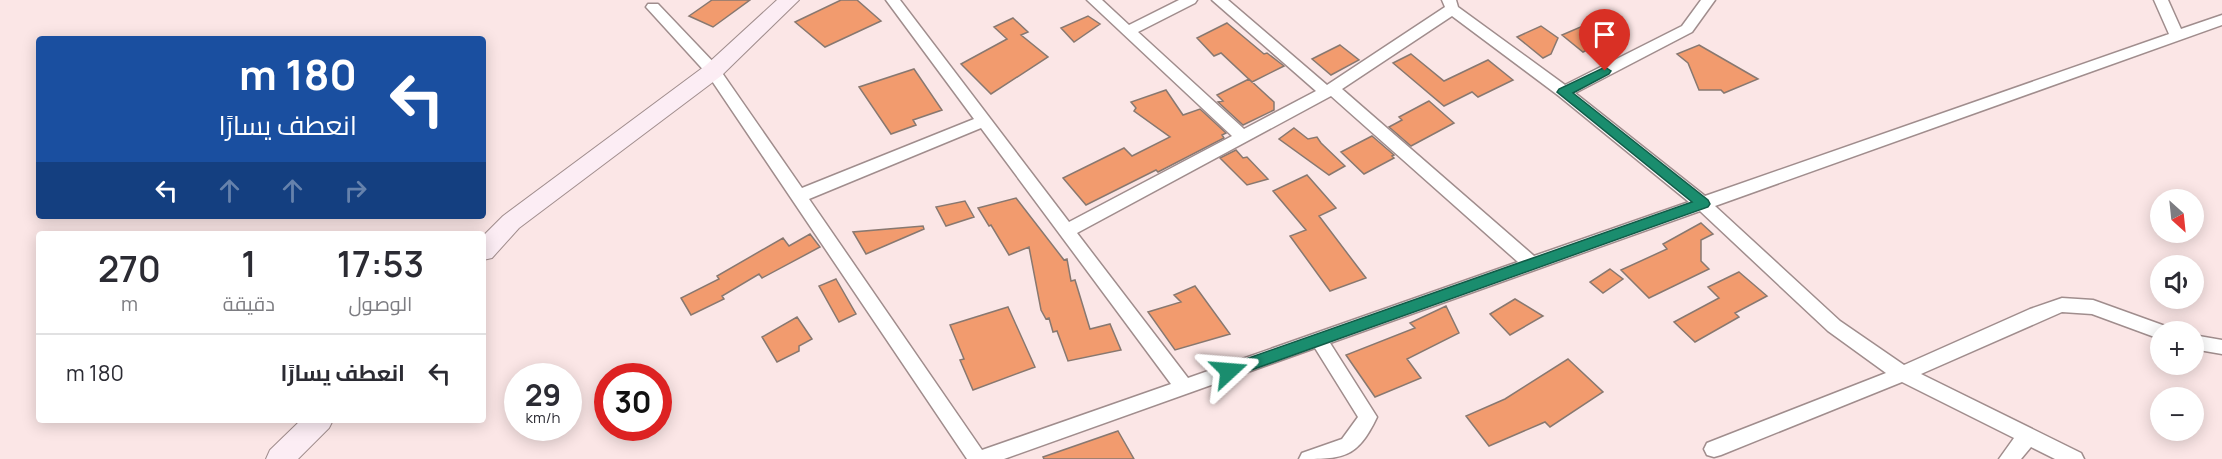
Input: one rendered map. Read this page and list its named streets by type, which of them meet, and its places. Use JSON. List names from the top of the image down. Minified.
{"north":"bottom right","page":{"turn":["180 m","انعطف يسارًا"],"map_buttons":["+","−"],"eta":["17:53","الوصول","1","دقيقة","270","m"],"list":[{"name":"انعطف يسارًا","value":"180 m"}],"speed":"29 km/h","limit":"30"}}
